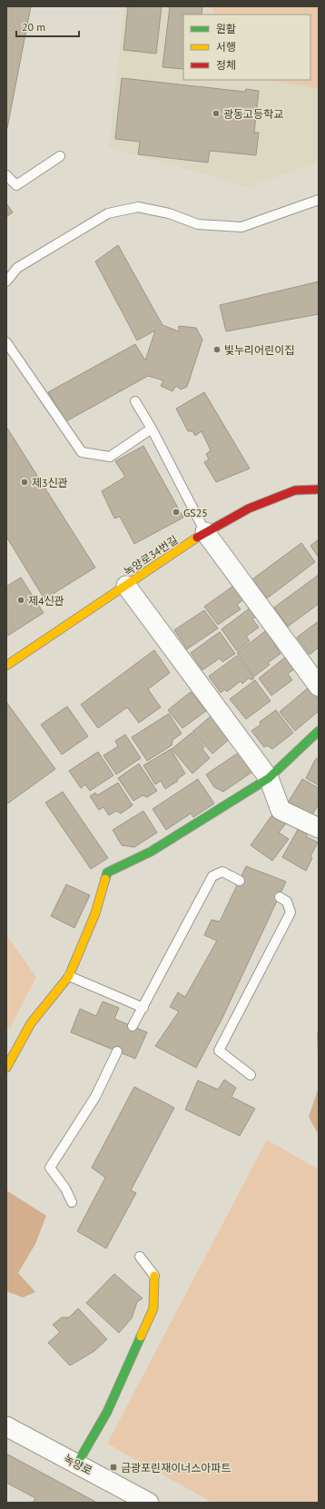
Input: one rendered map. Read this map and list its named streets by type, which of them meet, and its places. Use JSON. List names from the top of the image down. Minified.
{"streets":{"street":["녹양로34번길","녹양로"]},"places":{"other":["광동고등학교","빛누리어린이집","제3신관","GS25","제4신관"],"transit":["금광포린재이너스아파트"]},"legend":["원활","서행","정체"],"scale_bar":"20 m"}
